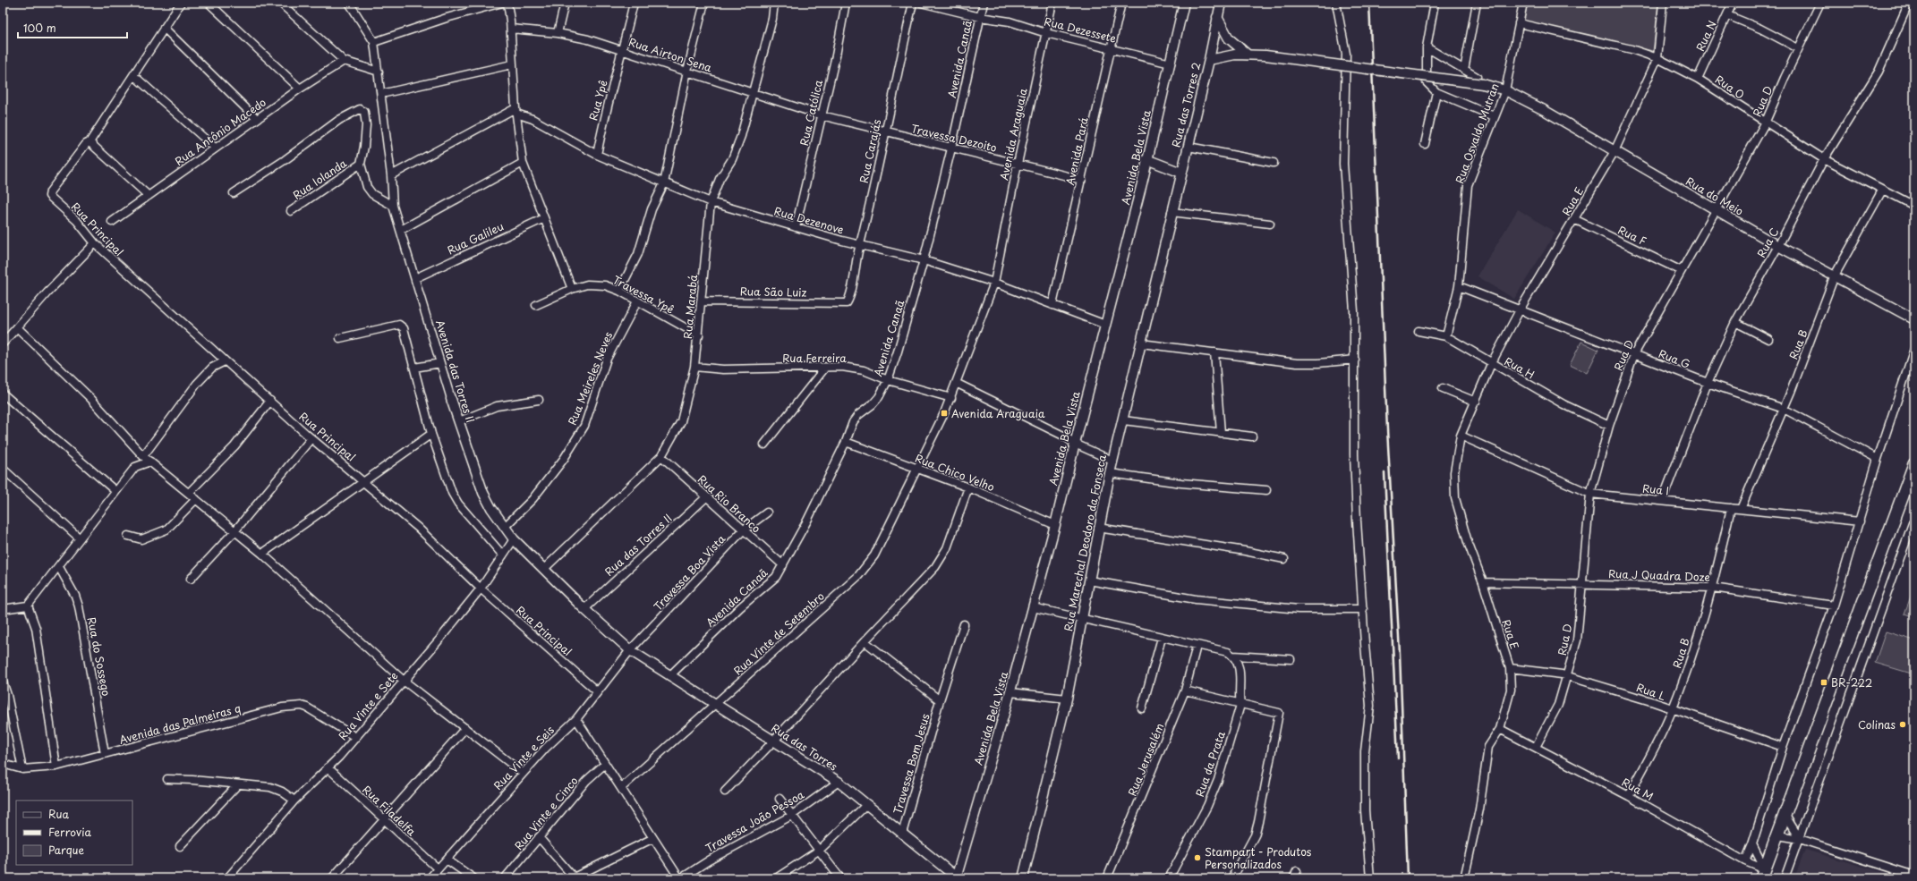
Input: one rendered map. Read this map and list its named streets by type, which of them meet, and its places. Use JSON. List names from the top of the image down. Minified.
{"streets":{"street":["Rua Dezessete","Rua N","Rua Airton Sena","Avenida Canaã","Rua O","Rua Ypê","Rua D","Rua das Torres 2","Rua Católica","Rua Antônio Macedo","Rua Osvaldo Mutran","Avenida Araguaia","Travessa Dezoito","Rua Carajás","Avenida Pará","Avenida Bela Vista","Rua Iolanda","Rua do Meio","Rua E","Rua Dezenove","Rua Principal","Rua F","Rua Galileu","Rua C","Rua São Luiz","Travessa Ypê","Rua Marabá","Rua B","Rua Ferreira","Rua G","Rua H","Avenida das Torres II","Rua Meireles Neves","Rua Chico Velho","Rua I","Rua Rio Branco","Rua Marechal Deodoro da Fonseca","Rua das Torres II","Travessa Boa Vista","Rua J Quadra Doze","Rua Vinte de Setembro","Rua do Sossego","Rua L","Rua Vinte e Sete","Avenida das Palmeiras q","Rua das Torres","Rua Vinte e Seis","Rua Jerusalém","Travessa Bom Jesus","Rua da Prata","Rua M","Rua Filadelfa","Rua Vinte e Cinco","Travessa João Pessoa"]},"crossings":[["Rua Dezessete","Avenida Canaã"],["Rua Dezessete","Avenida Araguaia"],["Rua Dezessete","Avenida Pará"],["Rua Dezessete","Avenida Bela Vista"],["Rua N","Rua O"],["Rua Airton Sena","Rua Ypê"],["Rua Airton Sena","Rua Católica"],["Rua Airton Sena","Travessa Dezoito"],["Rua Airton Sena","Rua Marabá"],["Avenida Canaã","Travessa Dezoito"],["Avenida Canaã","Rua Dezenove"],["Avenida Canaã","Rua Ferreira"],["Avenida Canaã","Rua Chico Velho"],["Avenida Canaã","Rua Rio Branco"],["Avenida Canaã","Rua das Torres"],["Rua O","Rua D"],["Rua O","Rua Osvaldo Mutran"],["Rua O","Rua E"],["Rua O","Rua C"],["Rua O","Rua B"],["Rua Ypê","Rua Dezenove"],["Rua D","Rua do Meio"],["Rua D","Rua F"],["Rua D","Rua G"],["Rua D","Rua H"],["Rua D","Rua I"],["Rua D","Rua J Quadra Doze"],["Rua D","Rua L"],["Rua D","Rua M"],["Rua das Torres 2","Rua do Meio"],["Rua das Torres 2","Rua Marechal Deodoro da Fonseca"],["Rua Católica","Travessa Dezoito"],["Rua Católica","Rua Dezenove"],["Rua Osvaldo Mutran","Rua do Meio"],["Rua Osvaldo Mutran","Rua G"],["Rua Osvaldo Mutran","Rua H"],["Avenida Araguaia","Travessa Dezoito"],["Avenida Araguaia","Rua Dezenove"],["Avenida Araguaia","Rua Ferreira"],["Avenida Araguaia","Rua Chico Velho"],["Avenida Araguaia","Rua Vinte de Setembro"],["Travessa Dezoito","Rua Carajás"],["Travessa Dezoito","Avenida Pará"],["Rua Carajás","Rua Dezenove"],["Rua Carajás","Rua São Luiz"],["Avenida Pará","Rua Dezenove"],["Avenida Bela Vista","Rua Dezenove"],["Avenida Bela Vista","Rua Chico Velho"],["Avenida Bela Vista","Rua das Torres"],["Rua do Meio","Rua E"],["Rua do Meio","Rua C"],["Rua do Meio","Rua B"],["Rua E","Rua F"],["Rua E","Rua G"],["Rua E","Rua H"],["Rua E","Rua I"],["Rua E","Rua J Quadra Doze"],["Rua E","Rua L"],["Rua E","Rua M"],["Rua Dezenove","Rua Marabá"],["Rua Principal","Rua Vinte e Sete"],["Rua Principal","Rua Vinte e Seis"],["Rua Galileu","Avenida das Torres II"],["Rua C","Rua G"],["Rua C","Rua I"],["Rua São Luiz","Rua Marabá"],["Travessa Ypê","Rua Marabá"],["Travessa Ypê","Rua Meireles Neves"],["Rua Marabá","Rua Ferreira"],["Rua Marabá","Avenida das Torres II"],["Rua Marabá","Rua Rio Branco"],["Rua B","Rua G"],["Rua B","Rua I"],["Rua B","Rua J Quadra Doze"],["Rua B","Rua L"],["Rua B","Rua M"],["Avenida das Torres II","Rua Meireles Neves"],["Avenida das Torres II","Rua das Torres II"],["Avenida das Torres II","Travessa Boa Vista"],["Avenida das Torres II","Rua Vinte e Sete"],["Avenida das Torres II","Rua das Torres"],["Avenida das Torres II","Rua Vinte e Seis"],["Rua Chico Velho","Rua Vinte de Setembro"],["Rua Rio Branco","Rua das Torres II"],["Rua Rio Branco","Travessa Boa Vista"],["Travessa Boa Vista","Rua das Torres"],["Travessa Boa Vista","Rua Vinte e Seis"],["Rua Vinte de Setembro","Rua das Torres"],["Rua do Sossego","Avenida das Palmeiras q"],["Rua Vinte e Sete","Avenida das Palmeiras q"],["Rua Vinte e Sete","Rua Filadelfa"],["Rua das Torres","Rua Vinte e Seis"],["Rua das Torres","Travessa Bom Jesus"],["Rua das Torres","Travessa João Pessoa"],["Rua Vinte e Seis","Rua Filadelfa"]],"places":{"transit":["Avenida Araguaia","BR-222"],"other":["Colinas","Stampart - Produtos Personalizados"]},"legend":["Rua","Ferrovia","Parque"],"scale_bar":"100 m"}
